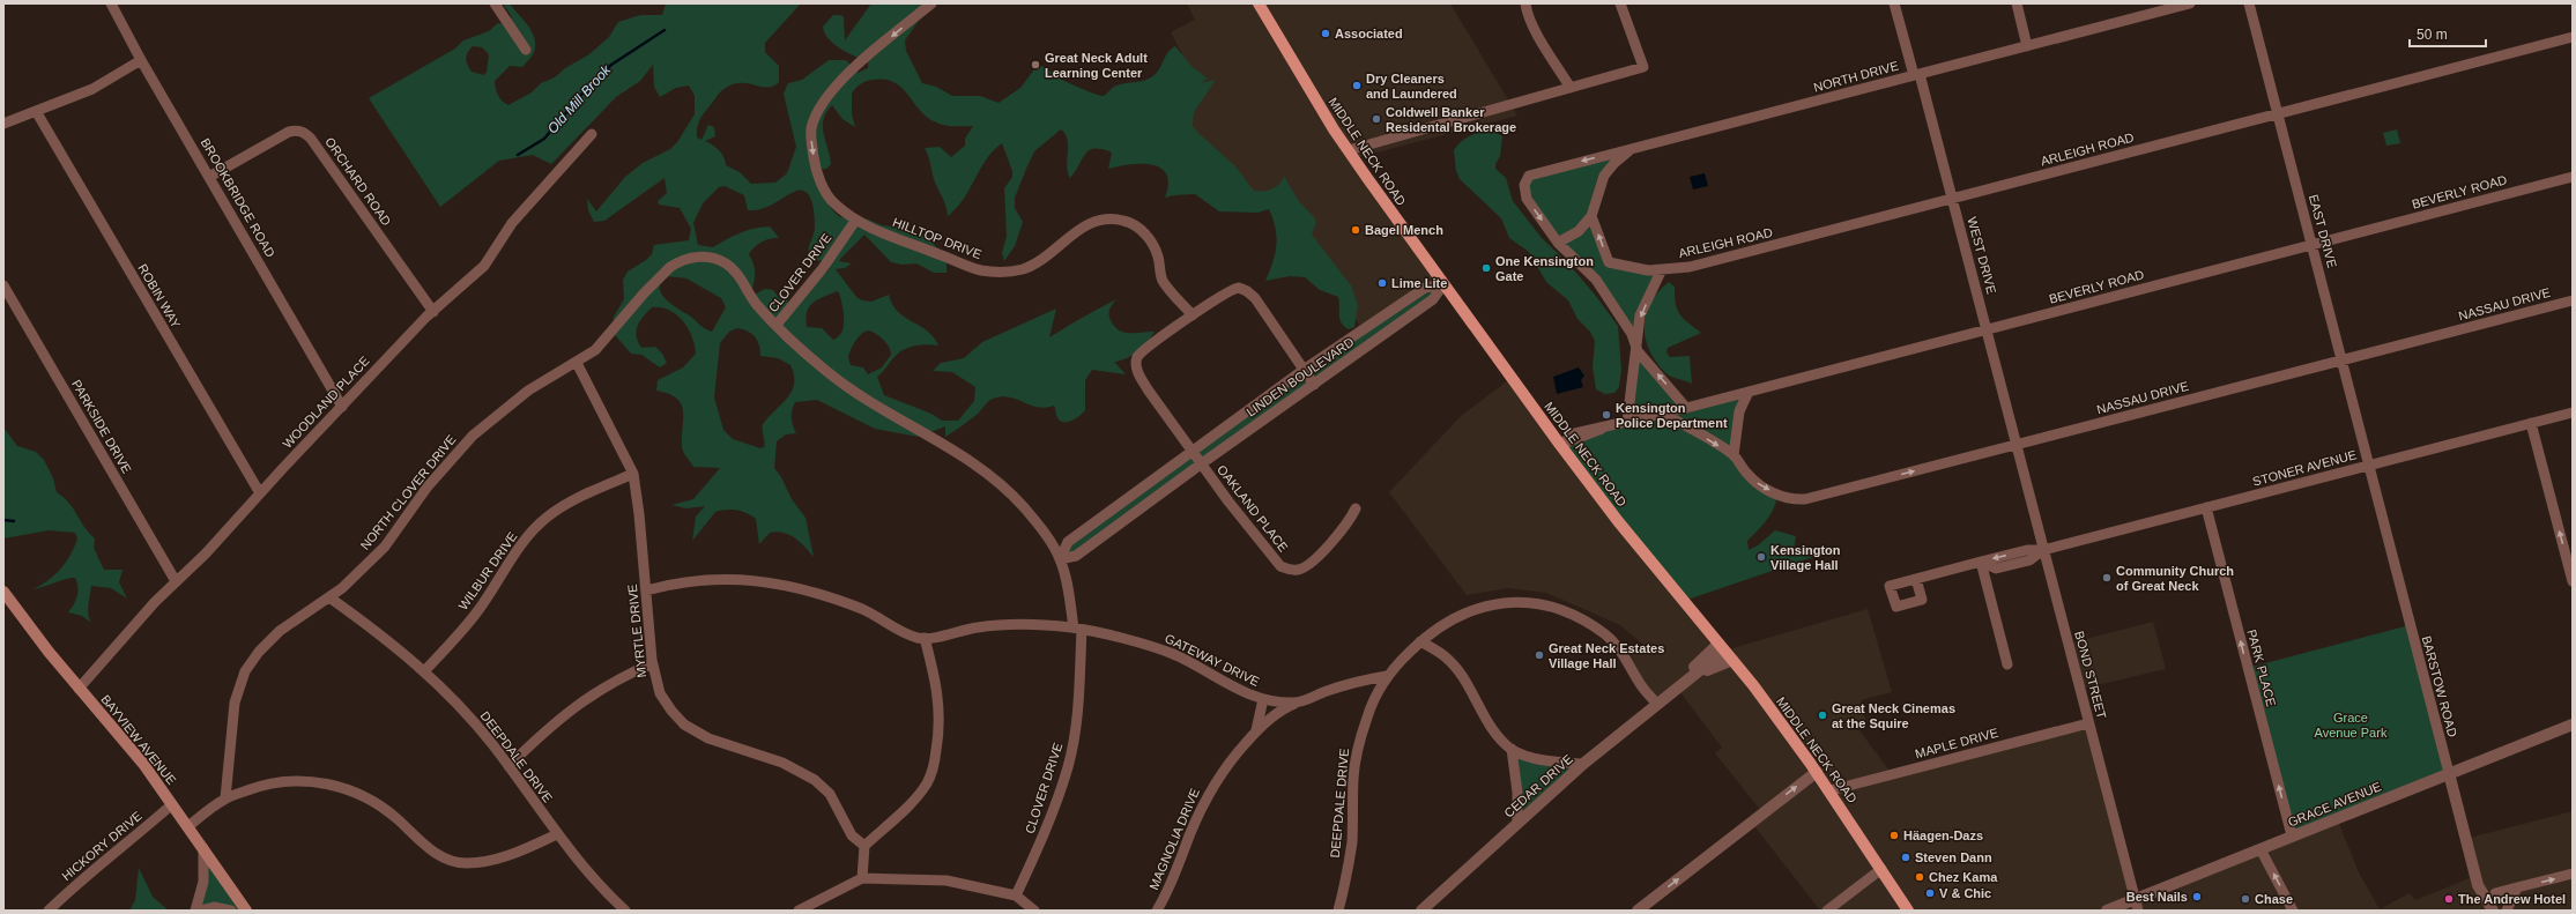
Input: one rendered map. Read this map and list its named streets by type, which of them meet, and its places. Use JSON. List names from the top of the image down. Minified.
{"streets":{"main road":["MIDDLE NECK ROAD","BAYVIEW AVENUE"],"street":["NORTH DRIVE","ARLEIGH ROAD","ORCHARD ROAD","BEVERLY ROAD","BROOKBRIDGE ROAD","EAST DRIVE","HILLTOP DRIVE","WEST DRIVE","CLOVER DRIVE","ROBIN WAY","NASSAU DRIVE","LINDEN BOULEVARD","WOODLAND PLACE","PARKSIDE DRIVE","STONER AVENUE","NORTH CLOVER DRIVE","OAKLAND PLACE","WILBUR DRIVE","MYRTLE DRIVE","GATEWAY DRIVE","PARK PLACE","BOND STREET","BARSTOW ROAD","MAPLE DRIVE","DEEPDALE DRIVE","CEDAR DRIVE","GRACE AVENUE","MAGNOLIA DRIVE","HICKORY DRIVE"]},"crossings":[["NORTH DRIVE","WEST DRIVE"],["ARLEIGH ROAD","EAST DRIVE"],["ARLEIGH ROAD","WEST DRIVE"],["MIDDLE NECK ROAD","BEVERLY ROAD"],["MIDDLE NECK ROAD","LINDEN BOULEVARD"],["MIDDLE NECK ROAD","MAPLE DRIVE"],["MIDDLE NECK ROAD","CEDAR DRIVE"],["ORCHARD ROAD","BROOKBRIDGE ROAD"],["ORCHARD ROAD","WOODLAND PLACE"],["BEVERLY ROAD","EAST DRIVE"],["BEVERLY ROAD","WEST DRIVE"],["BEVERLY ROAD","NASSAU DRIVE"],["BROOKBRIDGE ROAD","WOODLAND PLACE"],["EAST DRIVE","NASSAU DRIVE"],["EAST DRIVE","STONER AVENUE"],["EAST DRIVE","BARSTOW ROAD"],["HILLTOP DRIVE","CLOVER DRIVE"],["HILLTOP DRIVE","OAKLAND PLACE"],["WEST DRIVE","NASSAU DRIVE"],["WEST DRIVE","BOND STREET"],["CLOVER DRIVE","LINDEN BOULEVARD"],["CLOVER DRIVE","NORTH CLOVER DRIVE"],["CLOVER DRIVE","GATEWAY DRIVE"],["ROBIN WAY","WOODLAND PLACE"],["NASSAU DRIVE","BOND STREET"],["LINDEN BOULEVARD","OAKLAND PLACE"],["WOODLAND PLACE","PARKSIDE DRIVE"],["WOODLAND PLACE","BAYVIEW AVENUE"],["STONER AVENUE","PARK PLACE"],["STONER AVENUE","BOND STREET"],["STONER AVENUE","BARSTOW ROAD"],["NORTH CLOVER DRIVE","MYRTLE DRIVE"],["NORTH CLOVER DRIVE","DEEPDALE DRIVE"],["WILBUR DRIVE","MYRTLE DRIVE"],["WILBUR DRIVE","DEEPDALE DRIVE"],["MYRTLE DRIVE","GATEWAY DRIVE"],["GATEWAY DRIVE","DEEPDALE DRIVE"],["GATEWAY DRIVE","MAGNOLIA DRIVE"],["PARK PLACE","GRACE AVENUE"],["BOND STREET","MAPLE DRIVE"],["BOND STREET","GRACE AVENUE"],["BARSTOW ROAD","GRACE AVENUE"],["BAYVIEW AVENUE","HICKORY DRIVE"]],"one_way":["NASSAU DRIVE","PARK PLACE"],"water":["Old Mill Brook"],"parks":["Grace Avenue Park"],"places":["Associated","Great Neck Adult Learning Center","Dry Cleaners and Laundered","Coldwell Banker Residental Brokerage","Bagel Mench","One Kensington Gate","Lime Lite","Kensington Police Department","Kensington Village Hall","Community Church of Great Neck","Great Neck Estates Village Hall","Great Neck Cinemas at the Squire","Häagen-Dazs","Steven Dann","Chez Kama","V & Chic","Best Nails","Chase","The Andrew Hotel"],"scale_bar":"50 m"}
